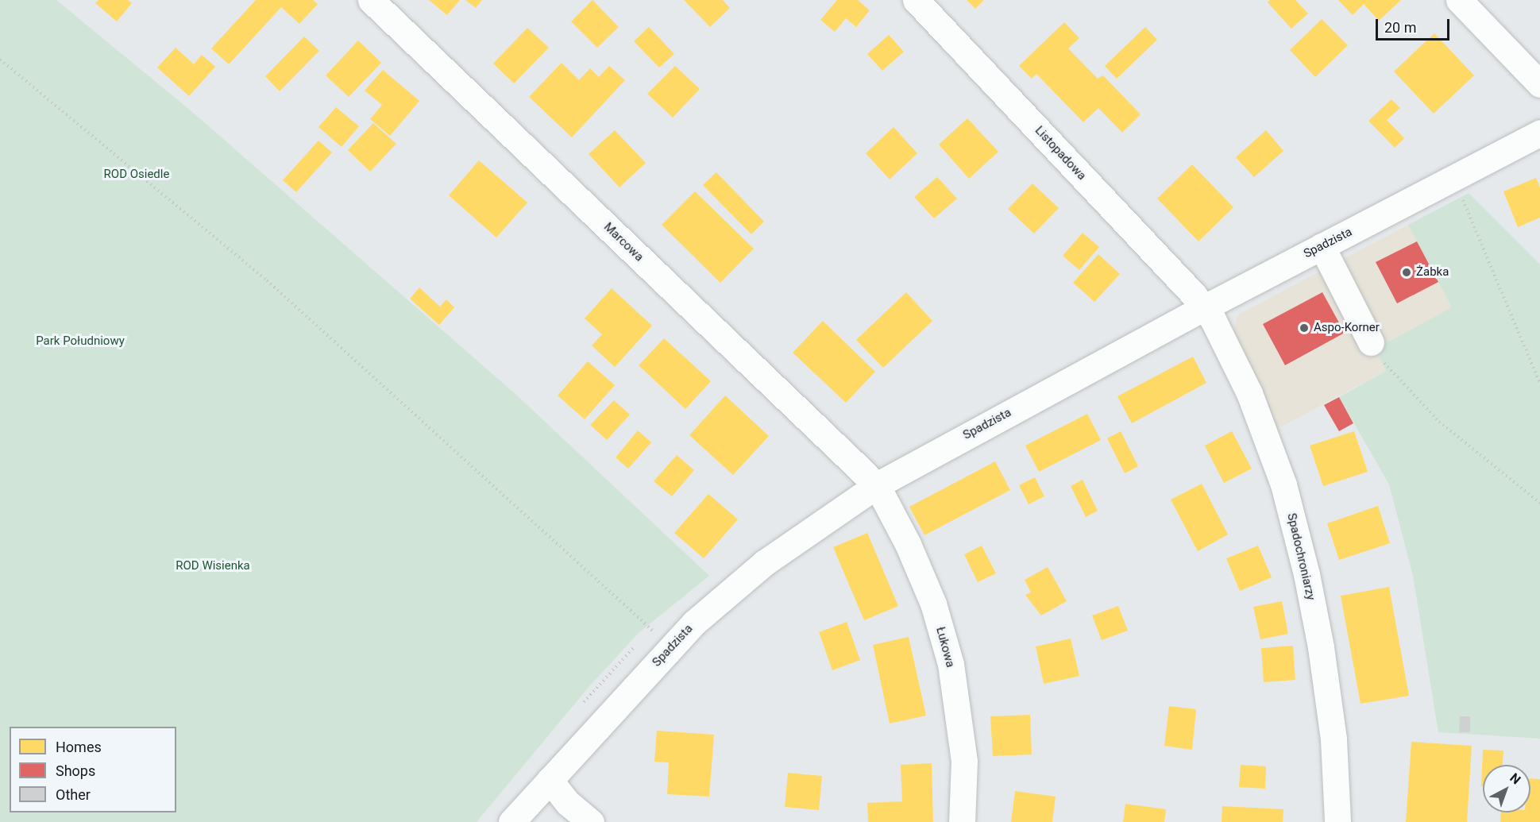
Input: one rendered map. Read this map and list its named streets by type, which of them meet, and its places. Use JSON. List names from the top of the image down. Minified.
{"streets":{"street":["Listopadowa","Marcowa","Spadzista","Spadochroniarzy","Łukowa"]},"crossings":[["Listopadowa","Spadzista"],["Listopadowa","Spadochroniarzy"],["Marcowa","Spadzista"],["Marcowa","Łukowa"],["Spadzista","Spadochroniarzy"],["Spadzista","Łukowa"]],"parks":["ROD Osiedle","Park Południowy","ROD Wisienka"],"places":["Żabka","Aspo-Korner"],"legend":["Homes","Shops","Other"],"scale_bar":"20 m","north":"top right"}
